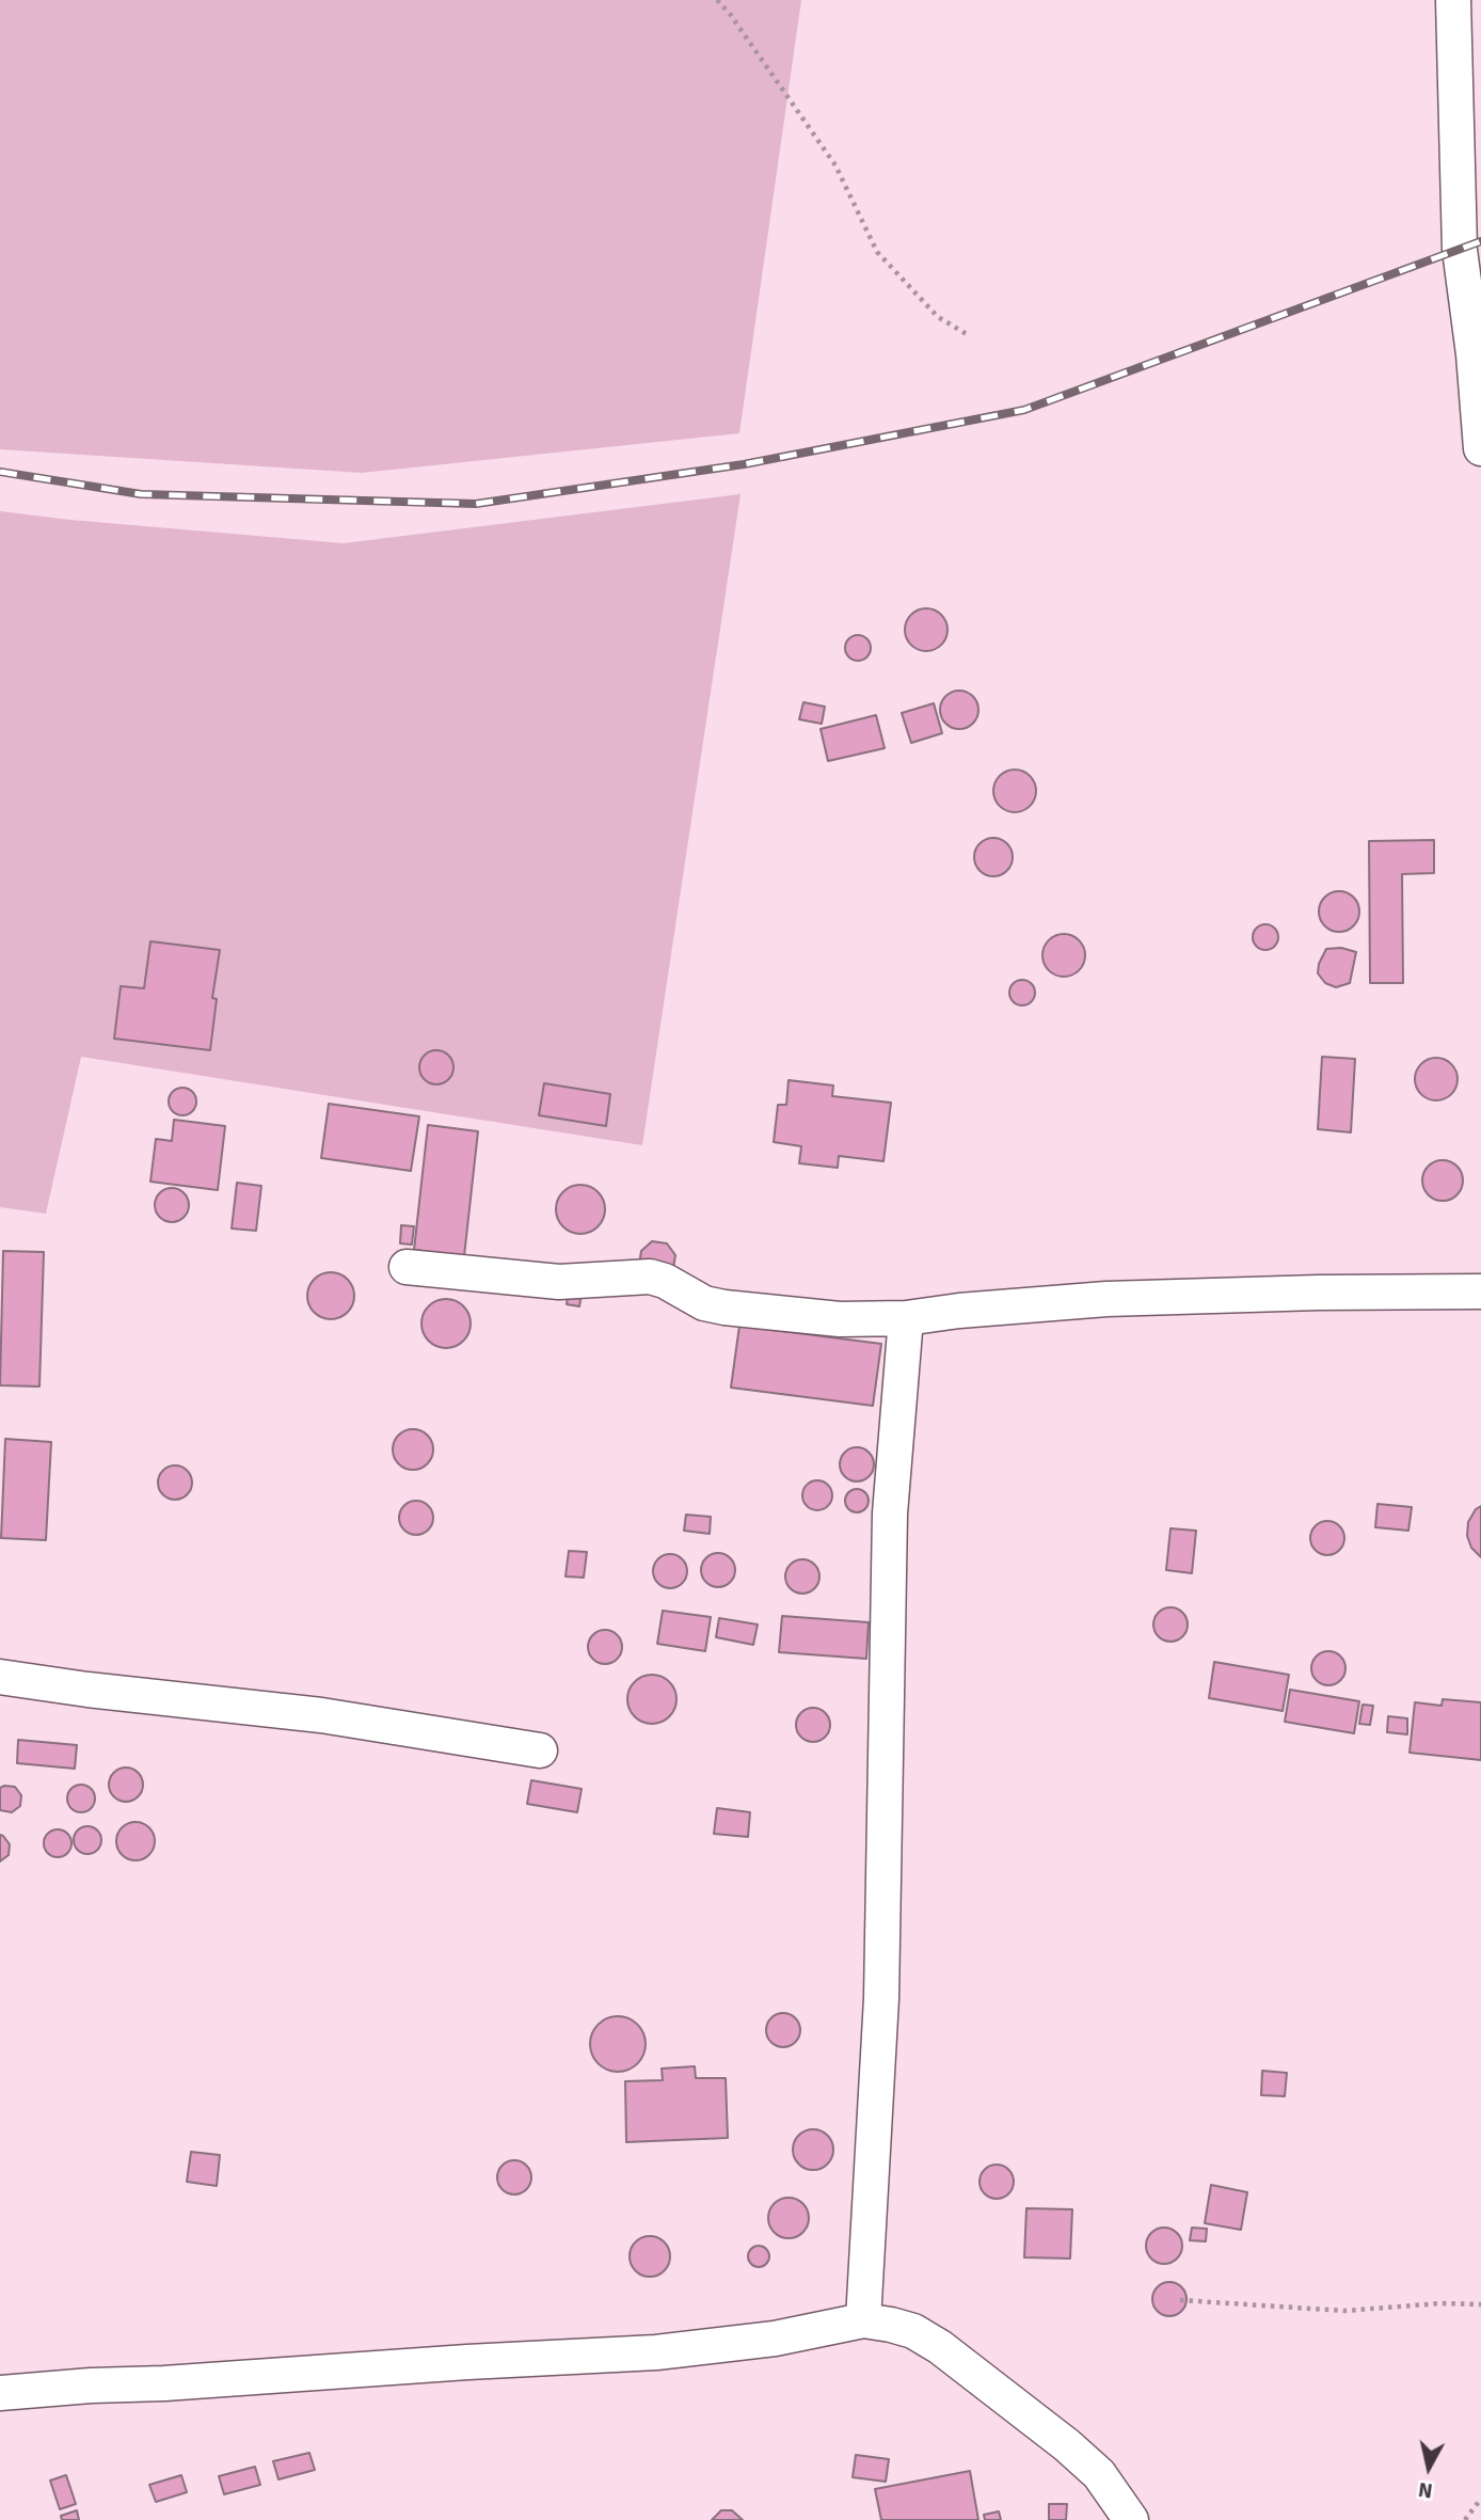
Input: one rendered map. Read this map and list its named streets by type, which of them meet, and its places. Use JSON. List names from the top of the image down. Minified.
{"north":"bottom"}
